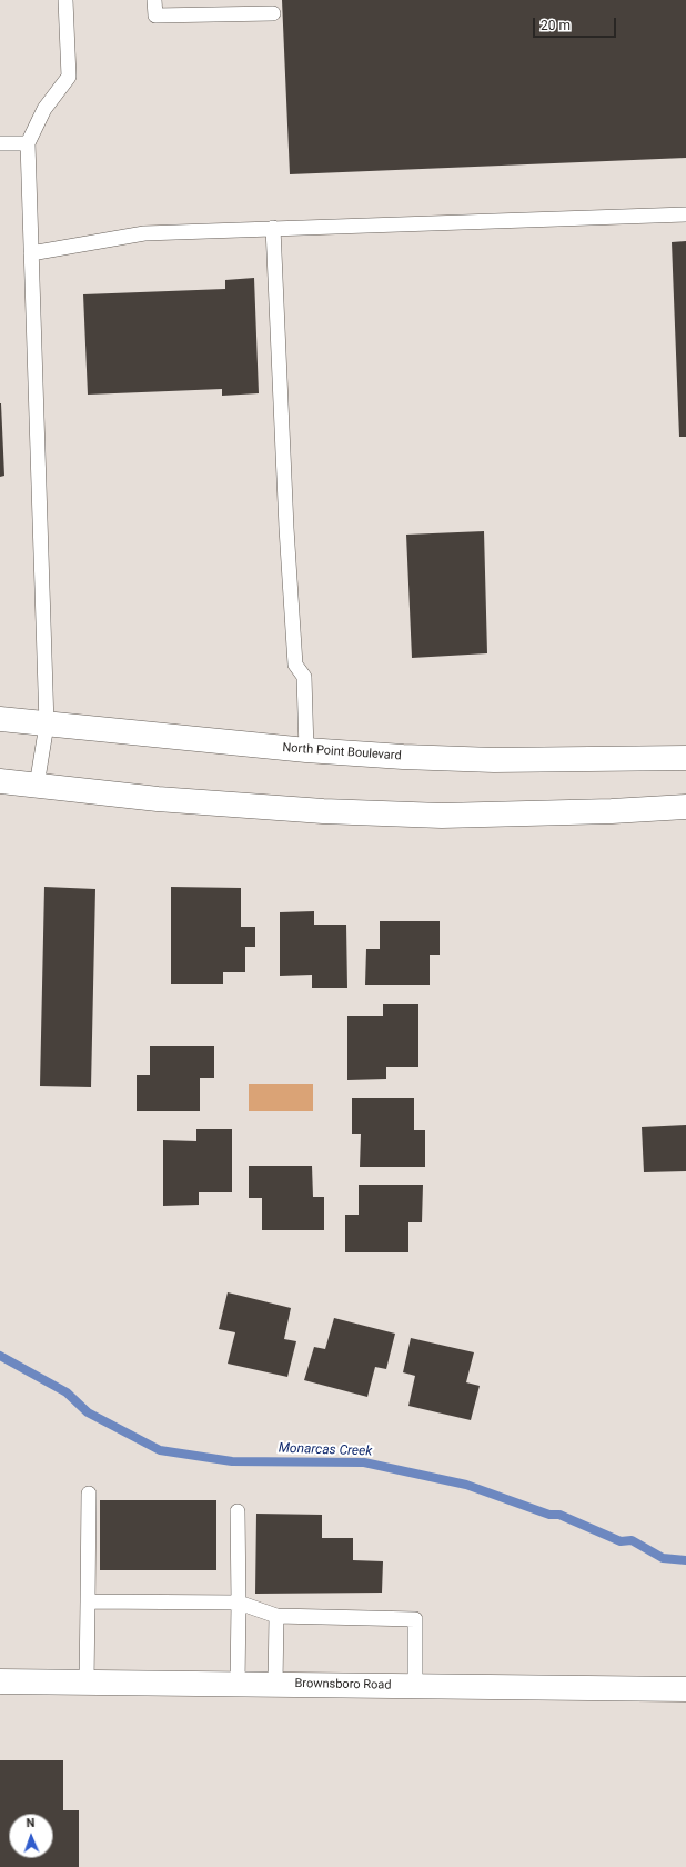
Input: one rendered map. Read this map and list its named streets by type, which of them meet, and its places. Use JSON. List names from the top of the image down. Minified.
{"streets":{"main road":["North Point Boulevard","Brownsboro Road"]},"water":["Monarcas Creek"],"scale_bar":"20 m","north":"top"}
